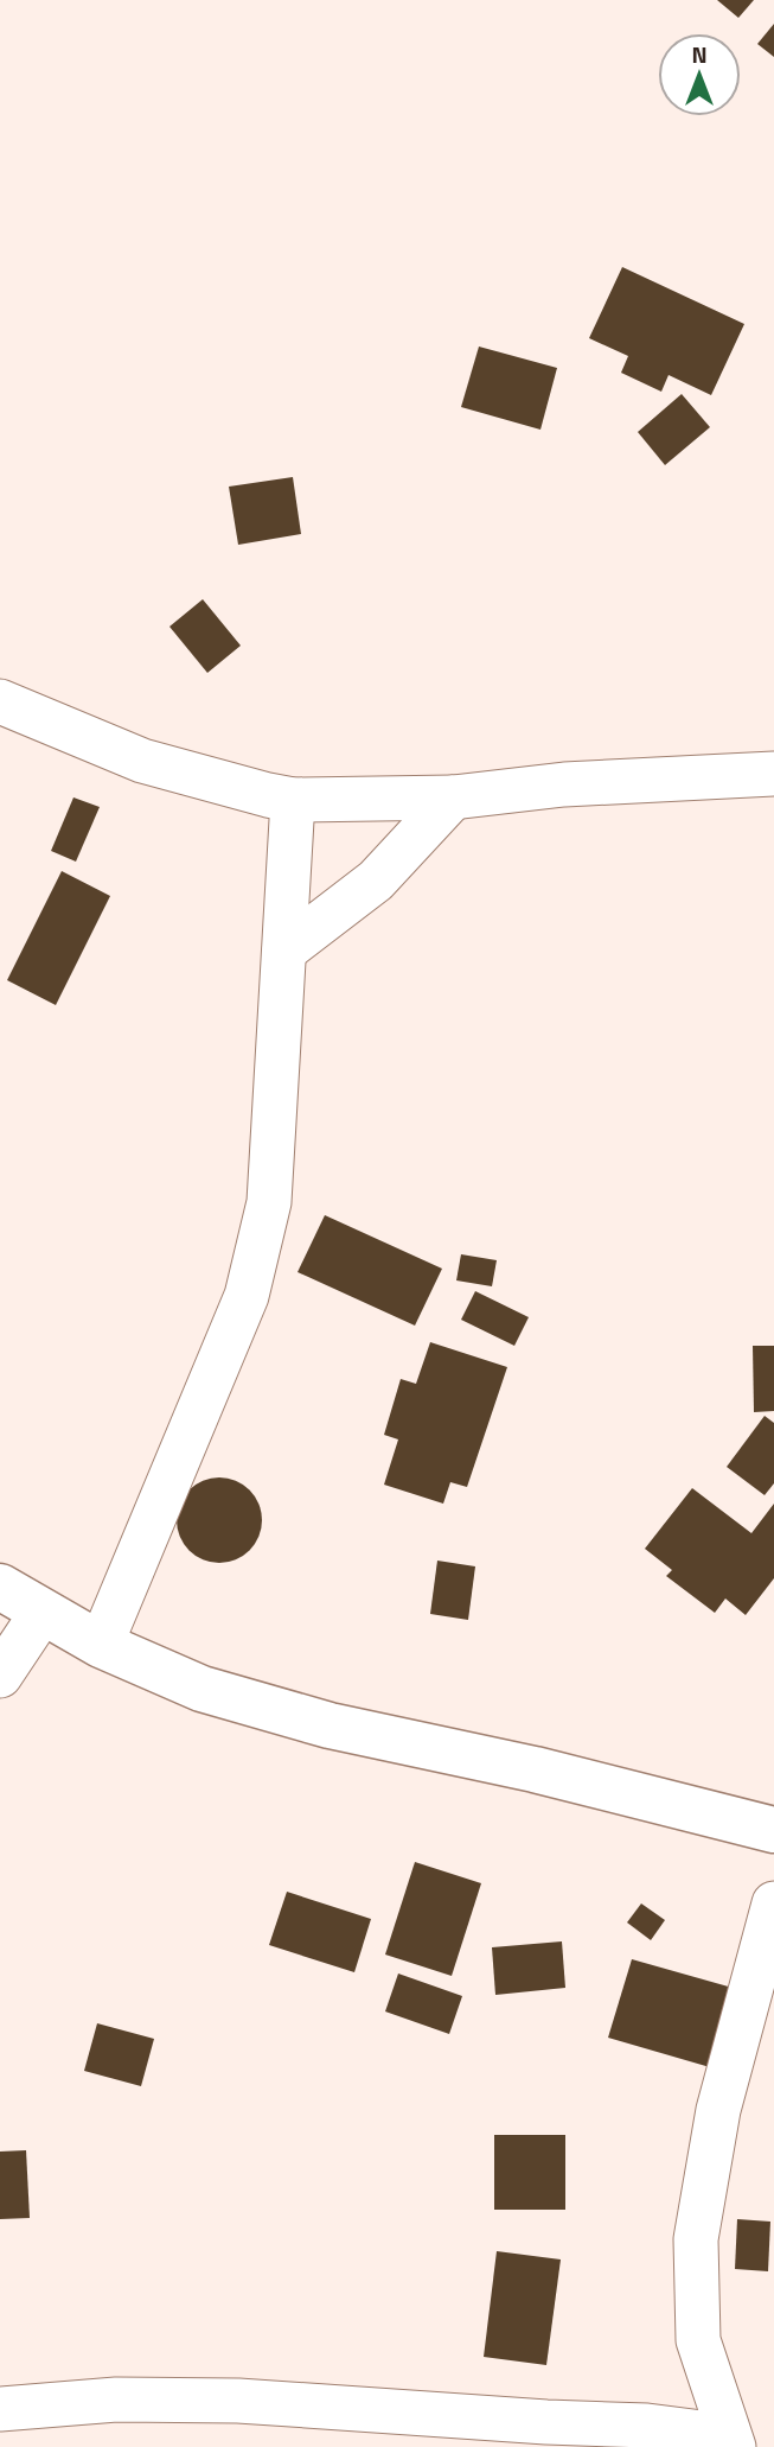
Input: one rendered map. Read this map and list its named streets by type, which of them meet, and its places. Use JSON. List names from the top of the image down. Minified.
{"north":"top"}
